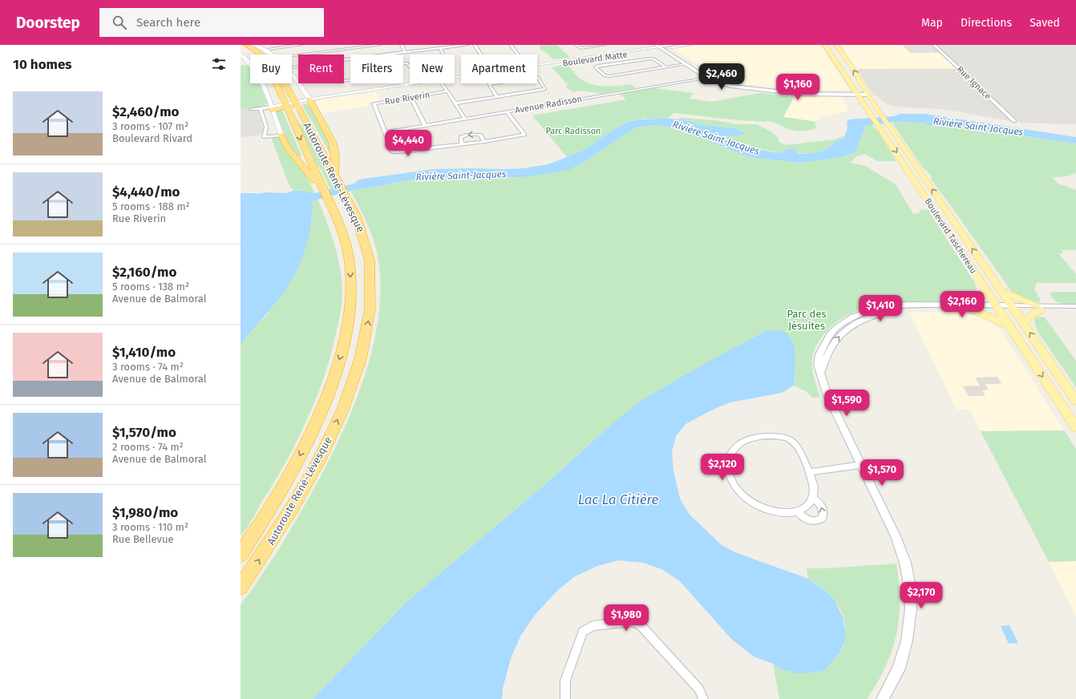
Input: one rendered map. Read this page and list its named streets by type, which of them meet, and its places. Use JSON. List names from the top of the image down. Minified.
{"streets":{"highway":["Autoroute René-Lévesque"],"main road":["Boulevard Matte","Boulevard Taschereau"],"street":["Rue Ignace","Rue Riverin","Avenue Radisson"]},"crossings":[["Rue Riverin","Avenue Radisson"]],"water":["Rivière Saint-Jacques","Lac La Citière"],"parks":["Parc Radisson","Parc des Jésuites"],"page":{"header":"Doorstep","search":"Search here","nav":["Map","Directions","Saved"],"heading":"10 homes","chip":["Buy","Rent","Filters","New","Apartment"],"price":["$2,460","$1,160","$4,440","$2,160","$1,410","$1,590","$2,120","$1,570","$2,170","$1,980"],"list":[{"name":"$2,460/mo","note":"3 rooms · 107 m² · Boulevard Rivard"},{"name":"$4,440/mo","note":"5 rooms · 188 m² · Rue Riverin"},{"name":"$2,160/mo","note":"5 rooms · 138 m² · Avenue de Balmoral"},{"name":"$1,410/mo","note":"3 rooms · 74 m² · Avenue de Balmoral"},{"name":"$1,570/mo","note":"2 rooms · 74 m² · Avenue de Balmoral"},{"name":"$1,980/mo","note":"3 rooms · 110 m² · Rue Bellevue"}]}}
